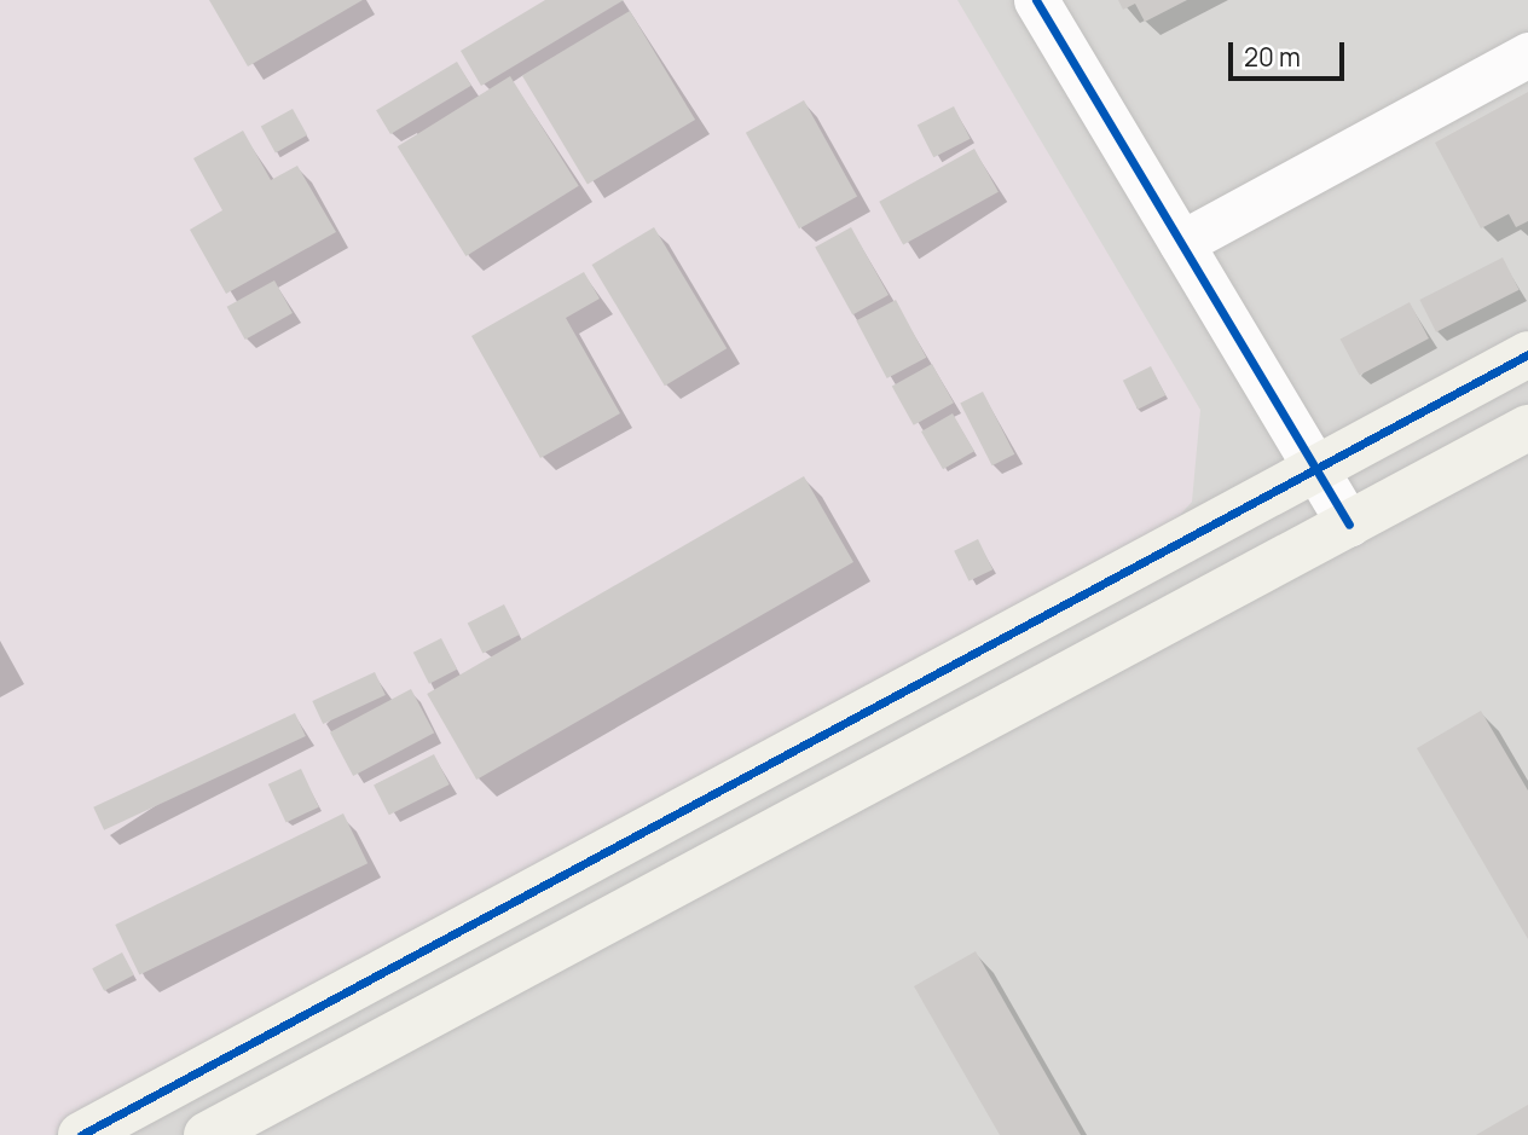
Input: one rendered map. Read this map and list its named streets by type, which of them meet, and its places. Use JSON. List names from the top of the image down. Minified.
{"scale_bar":"20 m"}
